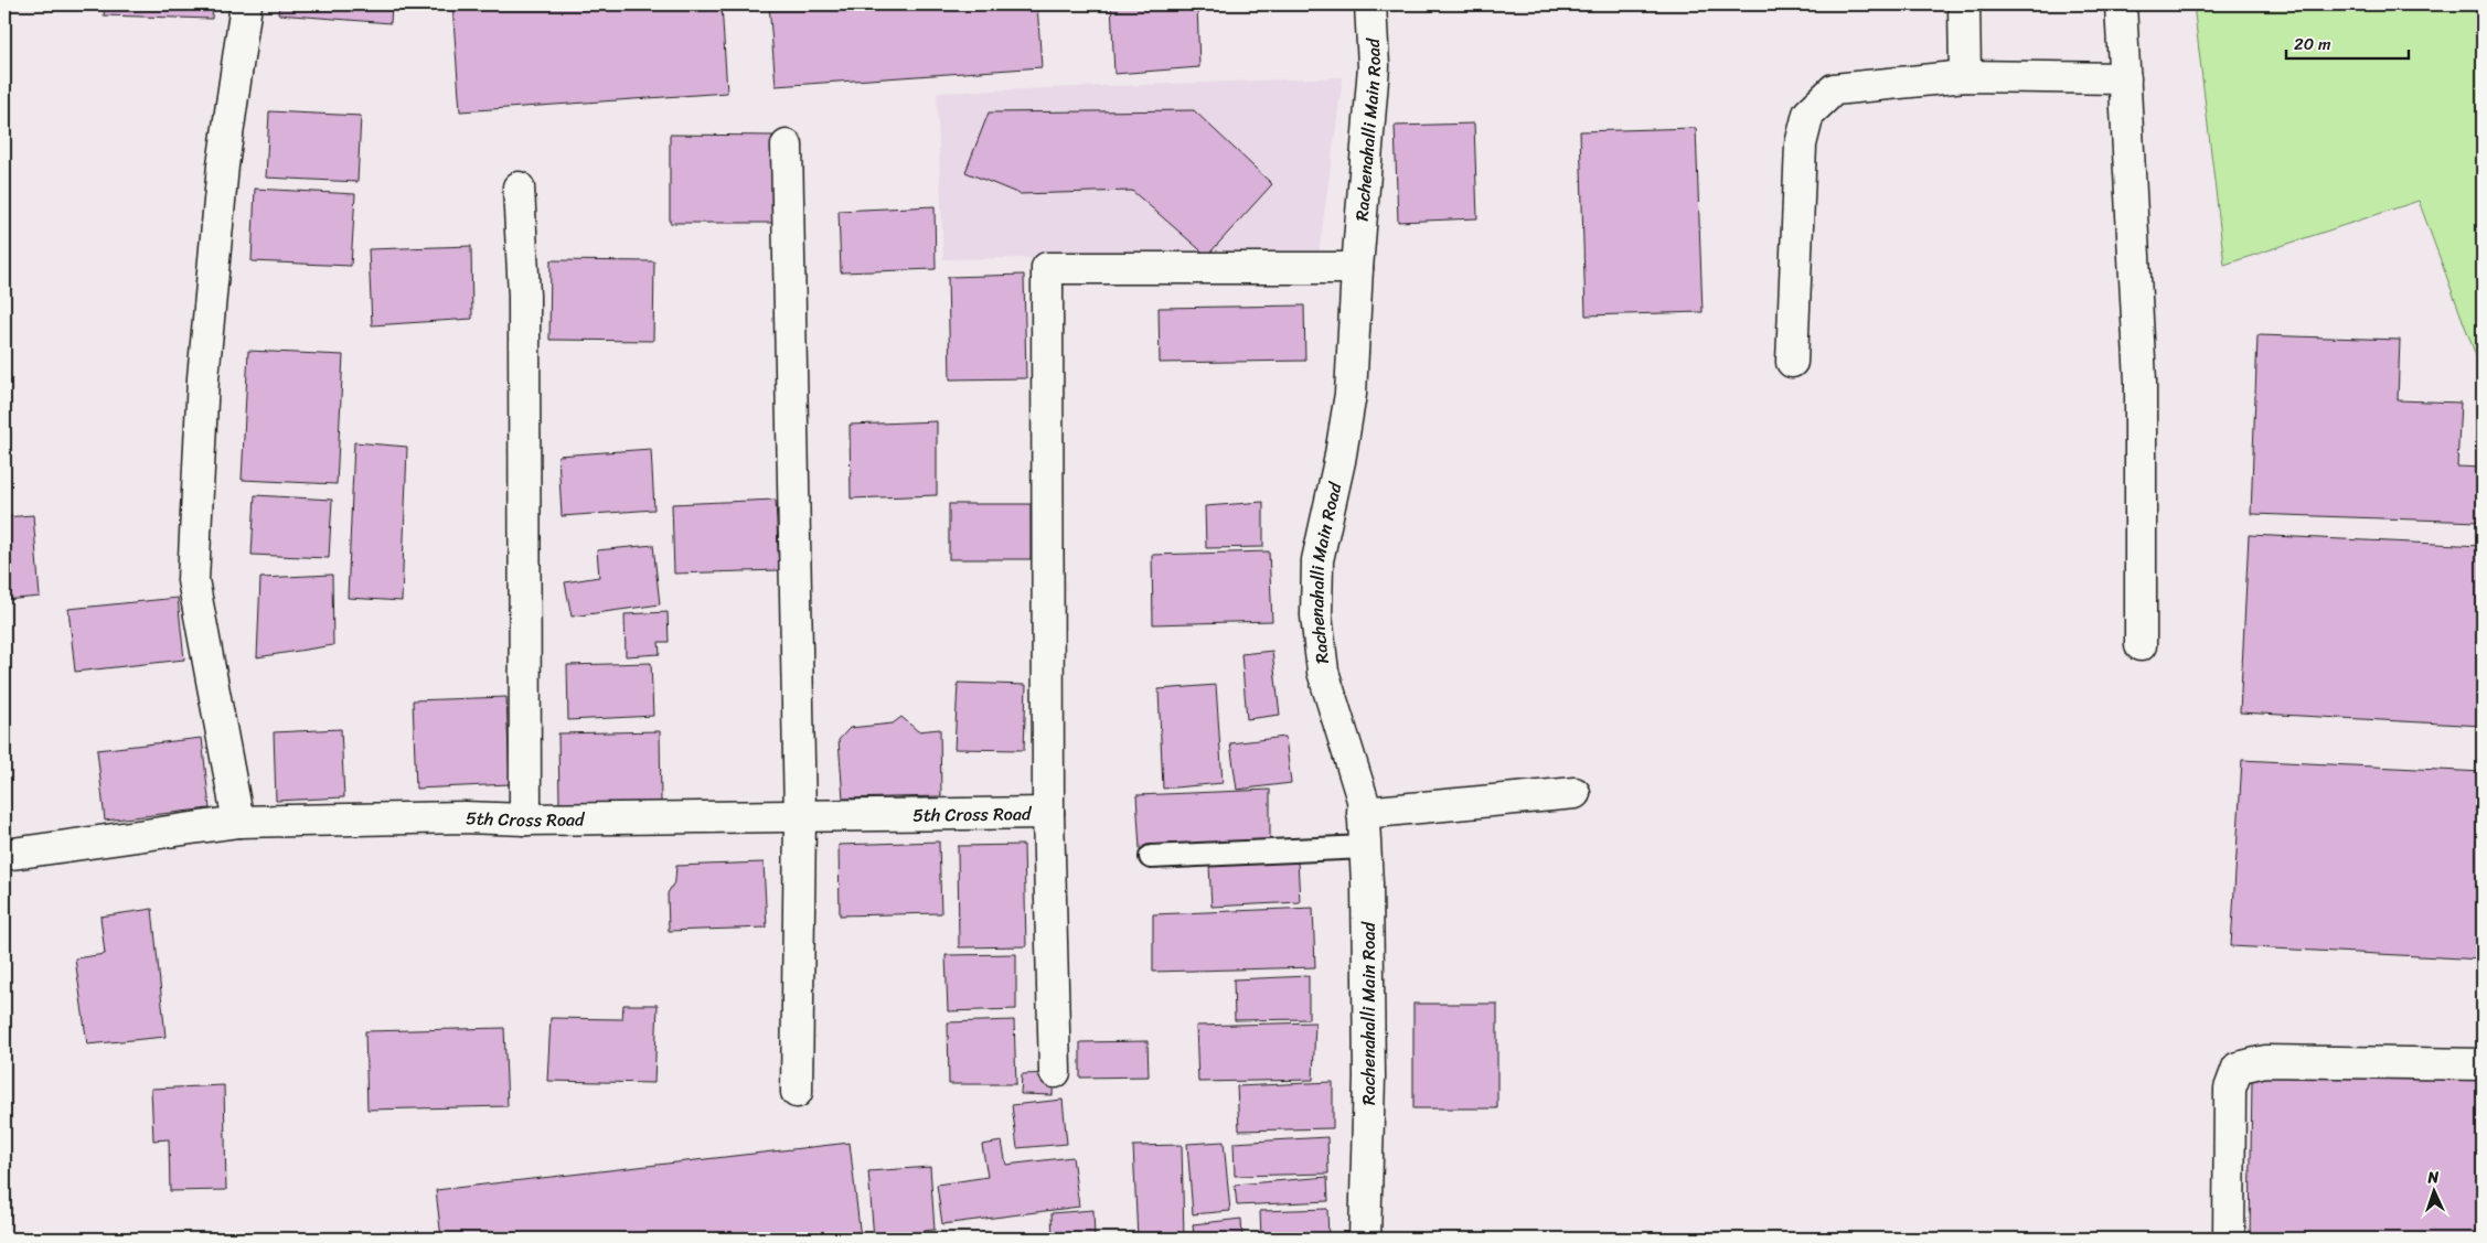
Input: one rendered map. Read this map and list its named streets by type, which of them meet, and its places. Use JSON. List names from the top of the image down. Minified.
{"streets":{"street":["Rachenahalli Main Road","5th Cross Road"]},"scale_bar":"20 m","north":"top"}
